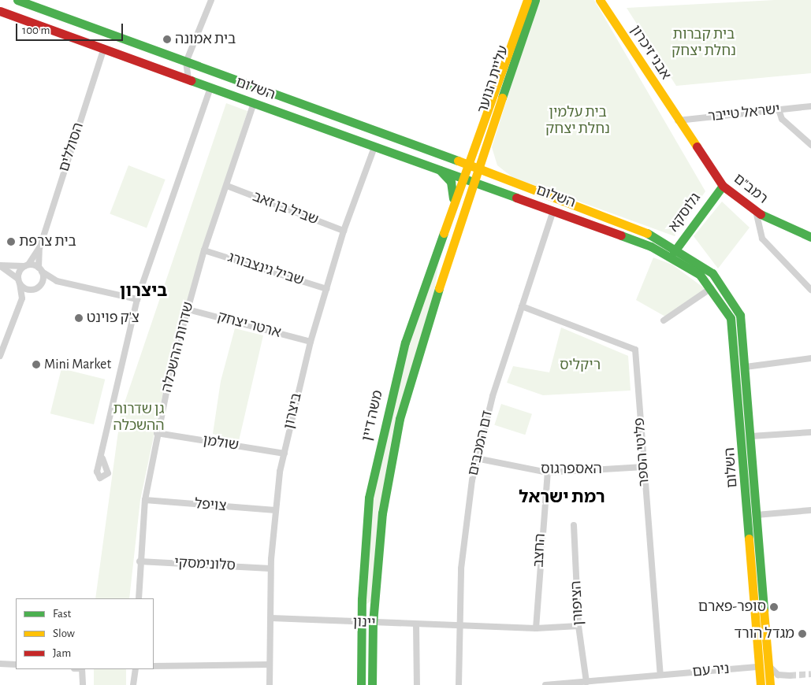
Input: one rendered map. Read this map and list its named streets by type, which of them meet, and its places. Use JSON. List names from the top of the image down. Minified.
{"streets":{"main road":["אבני זיכרון","עליית הנוער","השלום","רמב\"ם","גלוסקא","משה דיין"],"street":["ישראל טייבר","הסוללים","שביל בן זאב","שביל גינצבורג","ארטר יצחק","שדרות ההשכלה","ביצרון","שולמן","דם המכבים","פליטי הספר","האספרגוס","צויפל","החצב","סלונימסקי","הציפורן","יינון","ניר עם"]},"crossings":[["אבני זיכרון","ישראל טייבר"],["אבני זיכרון","רמב\"ם"],["עליית הנוער","השלום"],["עליית הנוער","משה דיין"],["השלום","הסוללים"],["השלום","גלוסקא"],["השלום","שדרות ההשכלה"],["השלום","ביצרון"],["השלום","משה דיין"],["השלום","דם המכבים"],["השלום","ניר עם"],["ישראל טייבר","רמב\"ם"],["רמב\"ם","גלוסקא"],["שביל בן זאב","שדרות ההשכלה"],["שביל בן זאב","ביצרון"],["שביל גינצבורג","שדרות ההשכלה"],["שביל גינצבורג","ביצרון"],["ארטר יצחק","שדרות ההשכלה"],["ארטר יצחק","ביצרון"],["שדרות ההשכלה","שולמן"],["שדרות ההשכלה","צויפל"],["שדרות ההשכלה","סלונימסקי"],["ביצרון","שולמן"],["ביצרון","צויפל"],["ביצרון","סלונימסקי"],["ביצרון","יינון"],["משה דיין","יינון"],["דם המכבים","פליטי הספר"],["דם המכבים","האספרגוס"],["דם המכבים","יינון"],["פליטי הספר","האספרגוס"],["פליטי הספר","ניר עם"],["האספרגוס","החצב"],["החצב","יינון"],["הציפורן","יינון"],["הציפורן","ניר עם"]],"districts":["ביצרון","רמת ישראל"],"parks":["בית קברות נחלת יצחק","בית עלמין נחלת יצחק","ריקליס","גן שדרות ההשכלה"],"places":["בית אמונה","בית צרפת","צ'ק פוינט","Mini Market","סופר-פארם","מגדל הורד"],"legend":["Fast","Slow","Jam"],"scale_bar":"100 m"}
